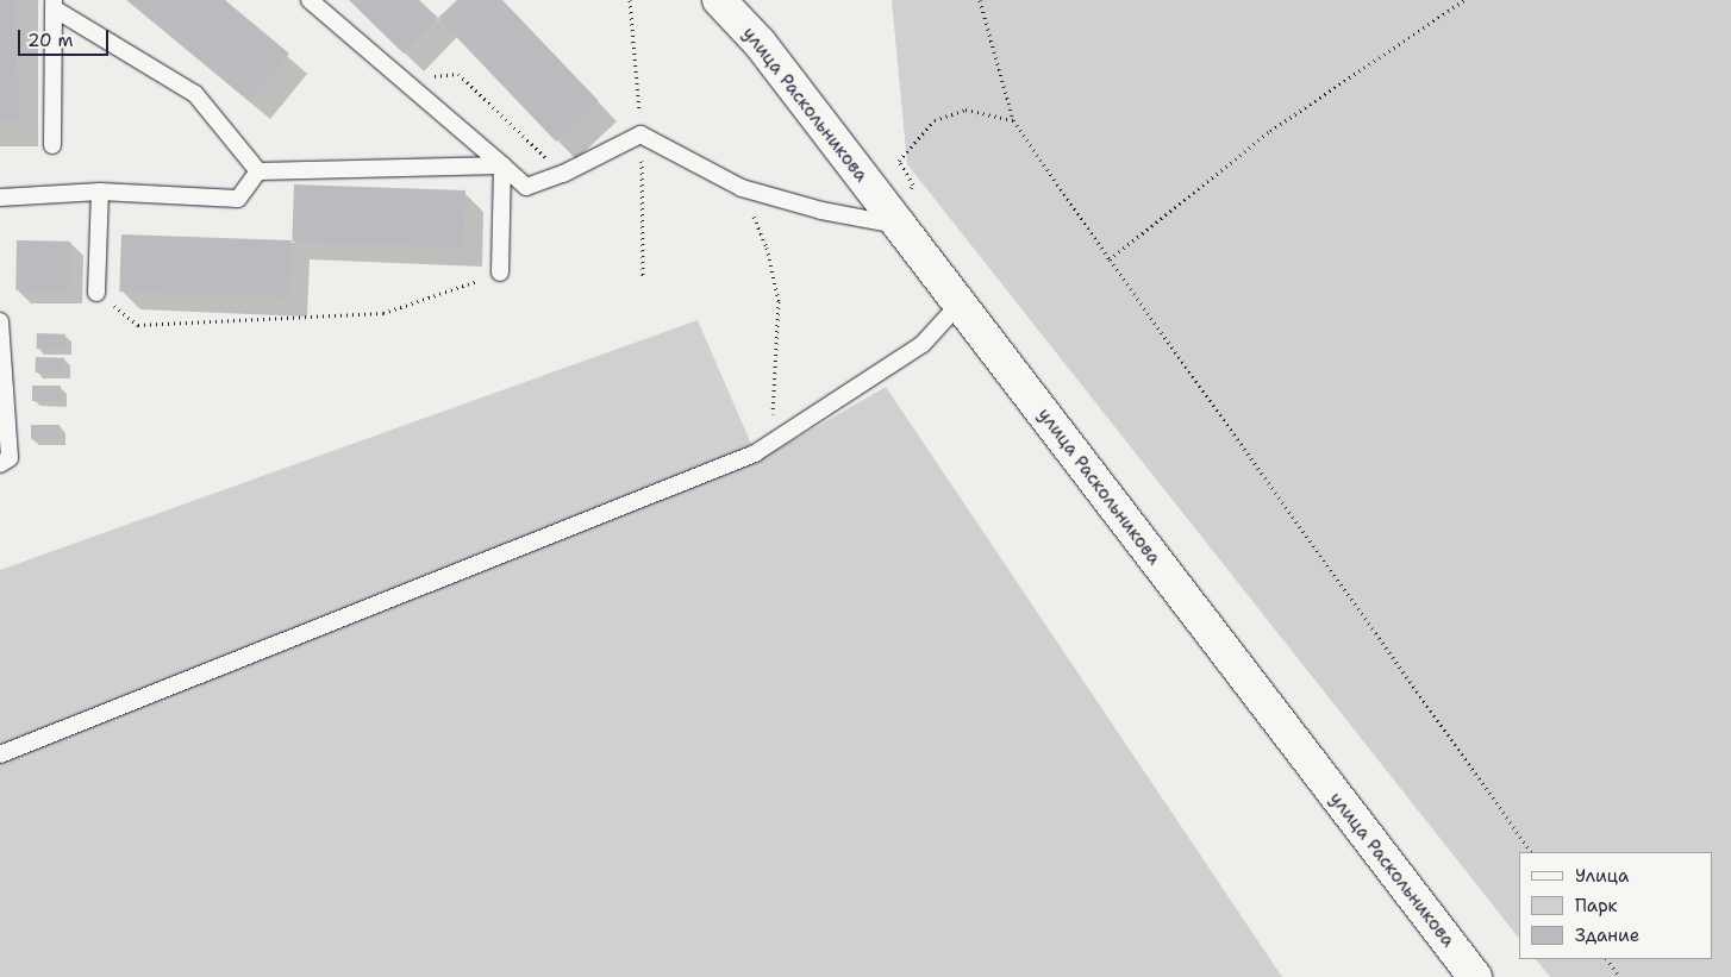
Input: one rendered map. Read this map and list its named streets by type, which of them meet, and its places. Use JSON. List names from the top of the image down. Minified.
{"streets":{"main road":["улица Раскольникова"]},"legend":["Улица","Парк","Здание"],"scale_bar":"20 m"}
